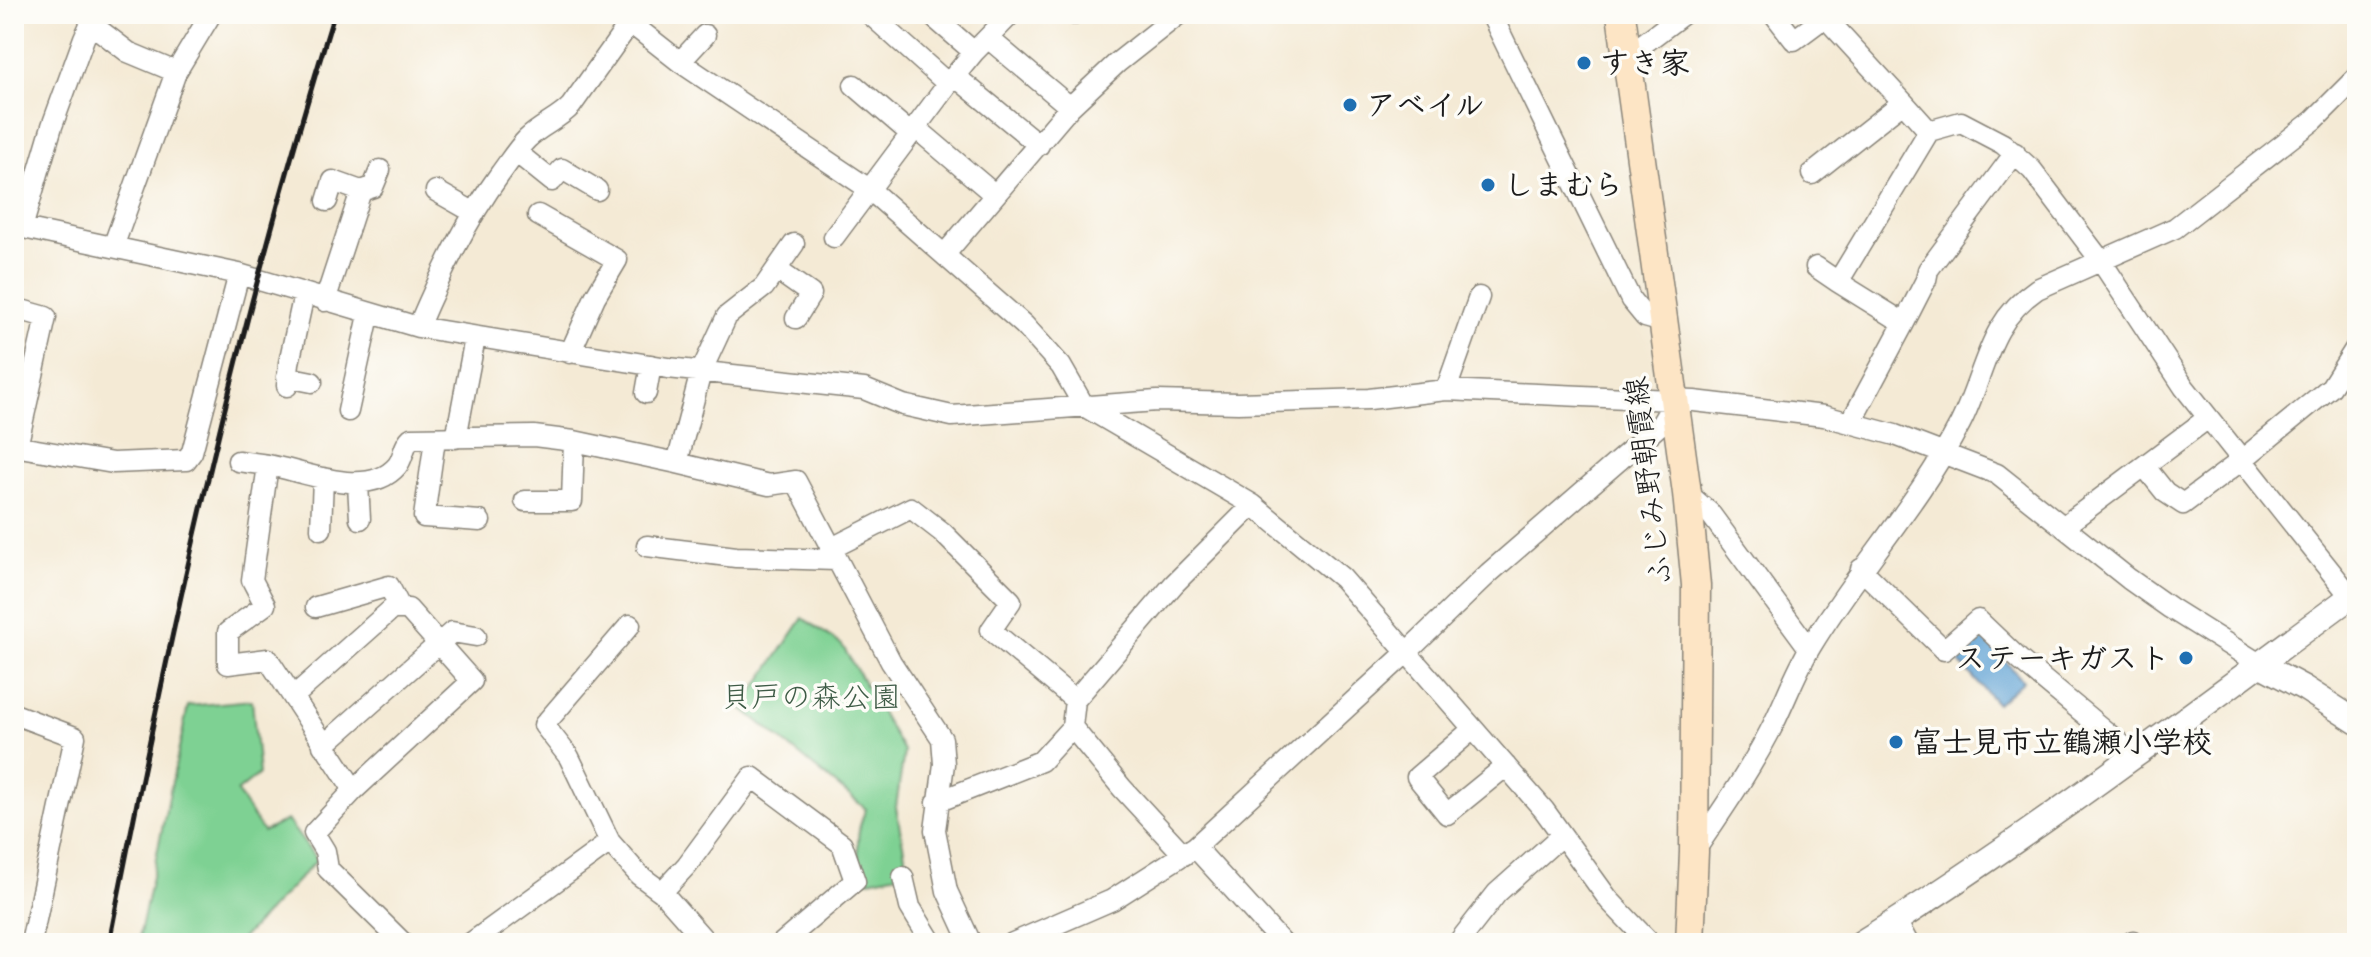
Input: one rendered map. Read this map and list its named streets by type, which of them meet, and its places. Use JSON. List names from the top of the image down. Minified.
{"streets":{"main road":["ふじみ野朝霞線"]},"parks":["貝戸の森公園"],"places":["すき家","アベイル","しまむら","ステーキガスト","富士見市立鶴瀬小学校"]}
